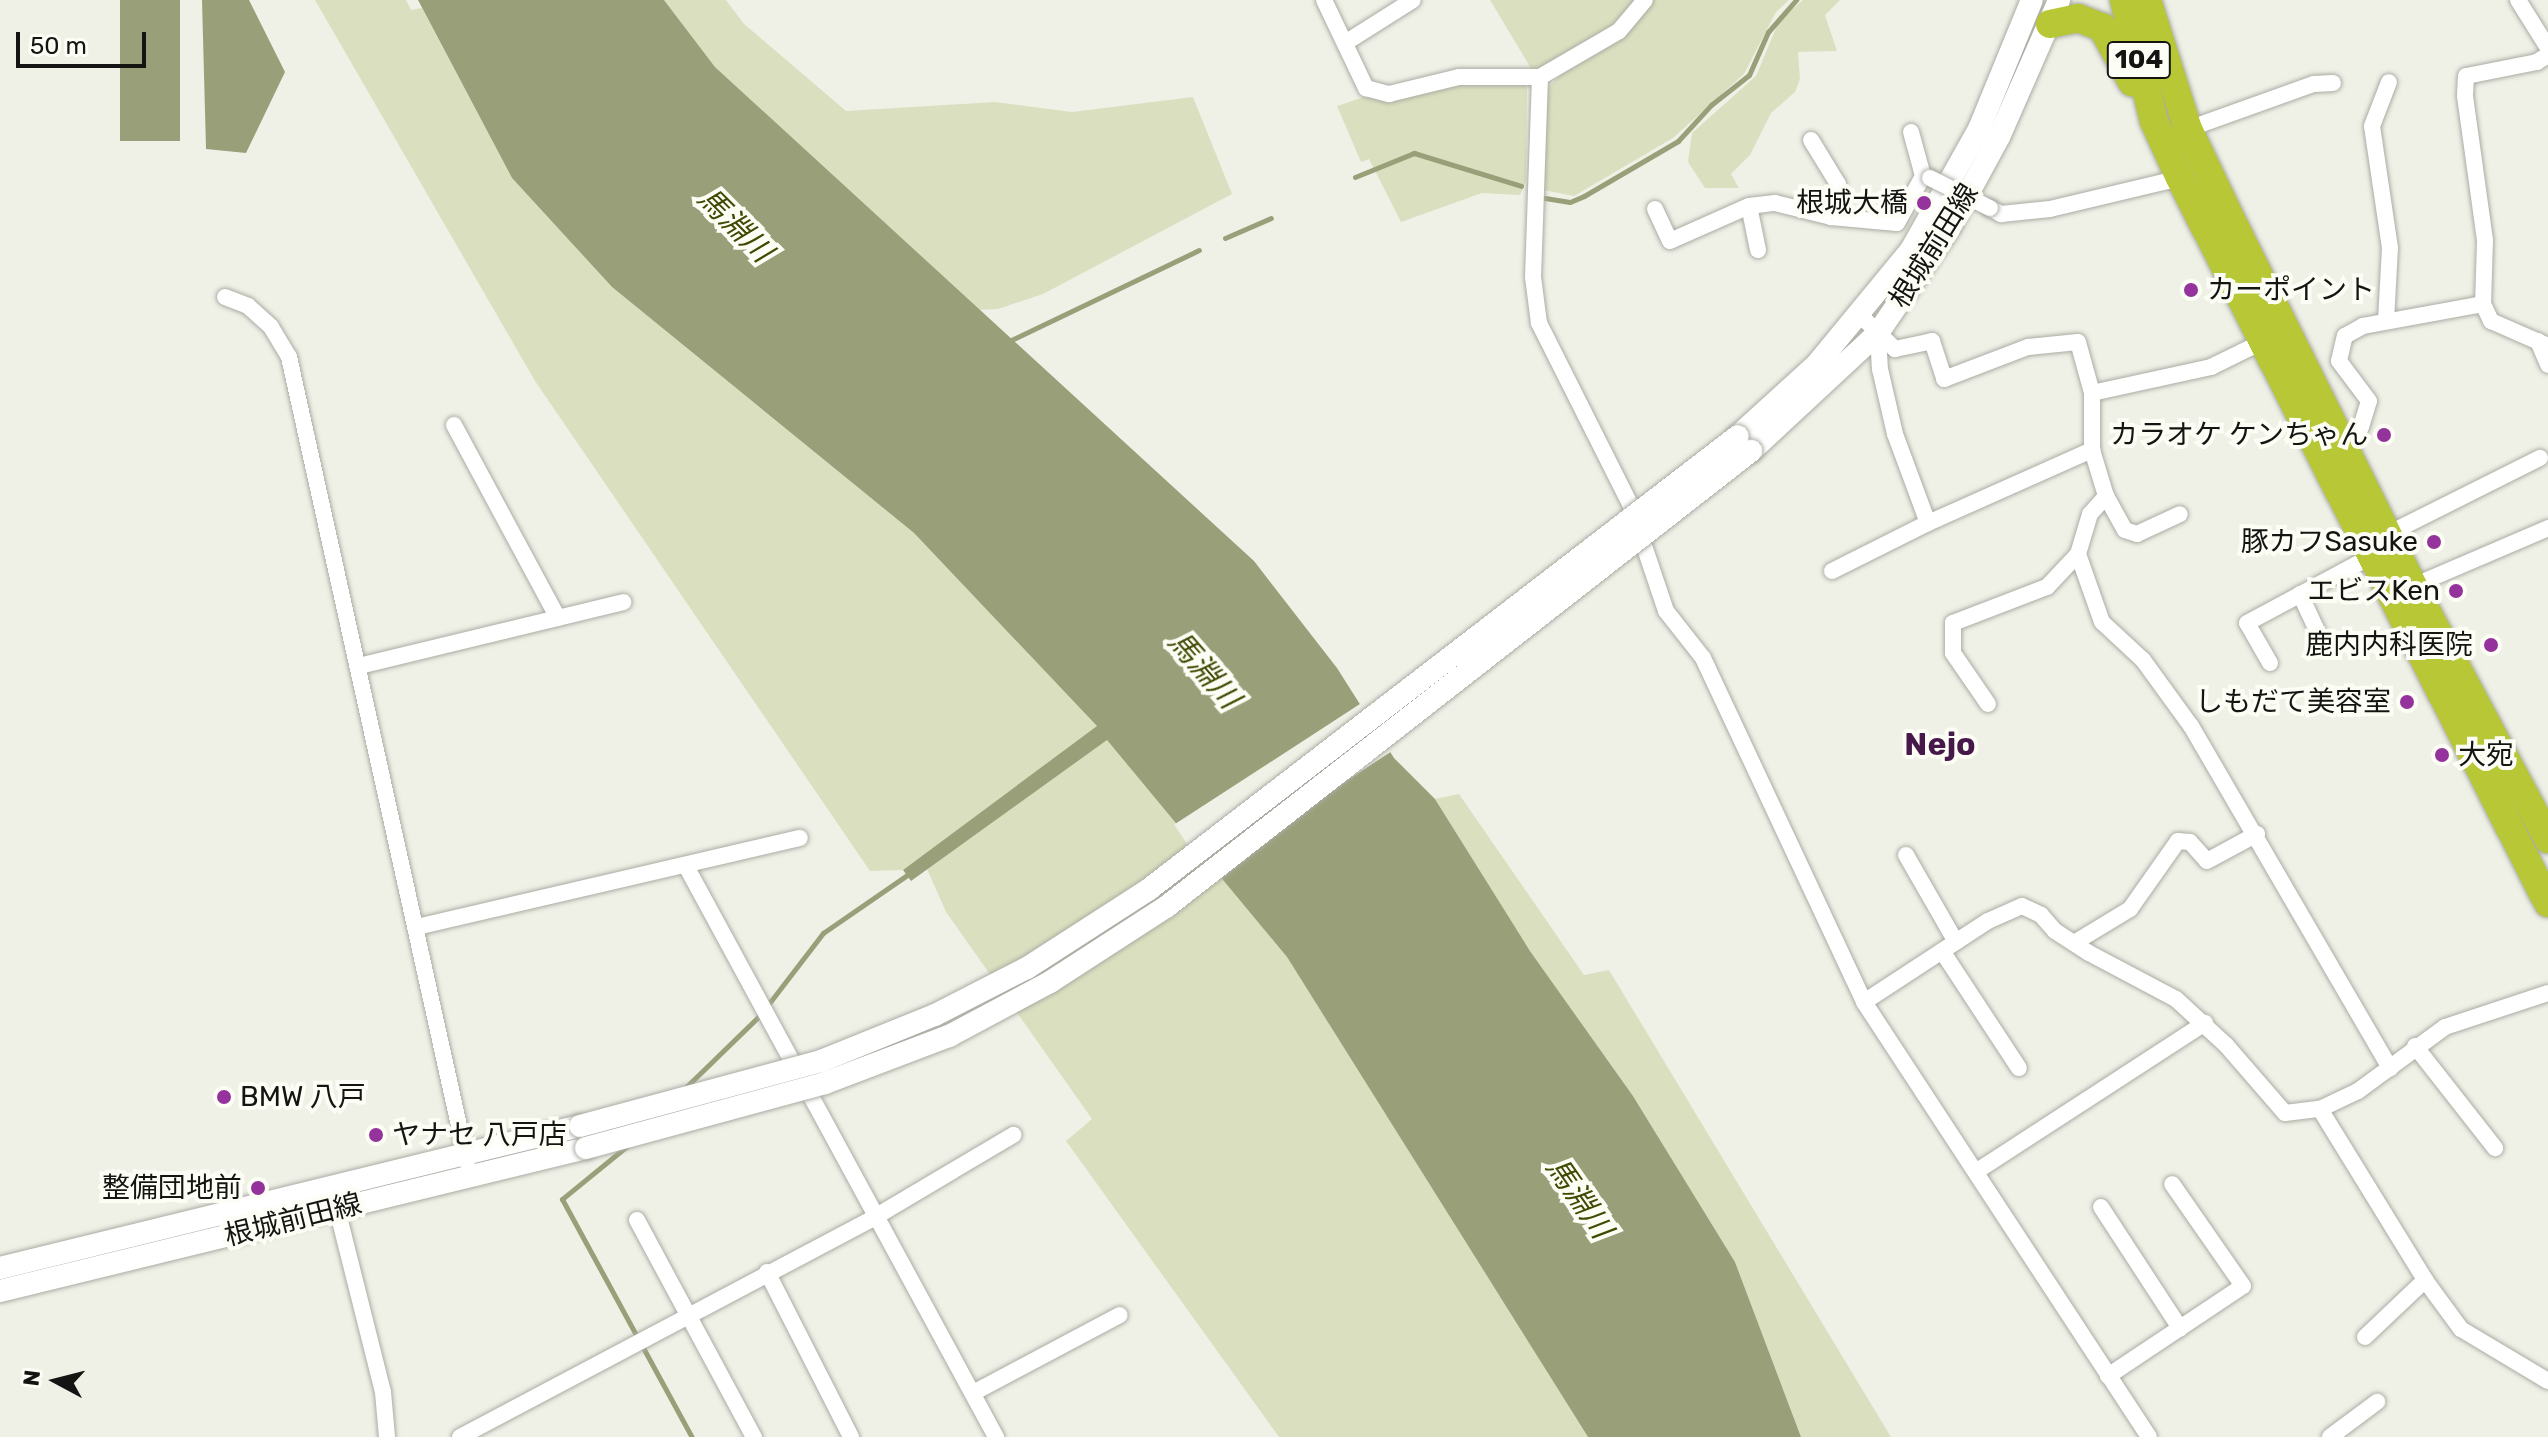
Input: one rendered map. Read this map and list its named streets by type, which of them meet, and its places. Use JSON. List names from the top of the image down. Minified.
{"streets":{"highway":["104"],"street":["根城前田線"]},"districts":["Nejo"],"water":["馬淵川"],"places":["根城大橋","カーポイント","カラオケ ケンちゃん","豚カフSasuke","エビスKen","鹿内内科医院","しもだて美容室","大宛","BMW 八戸","ヤナセ 八戸店","整備団地前"],"scale_bar":"50 m","north":"left"}
